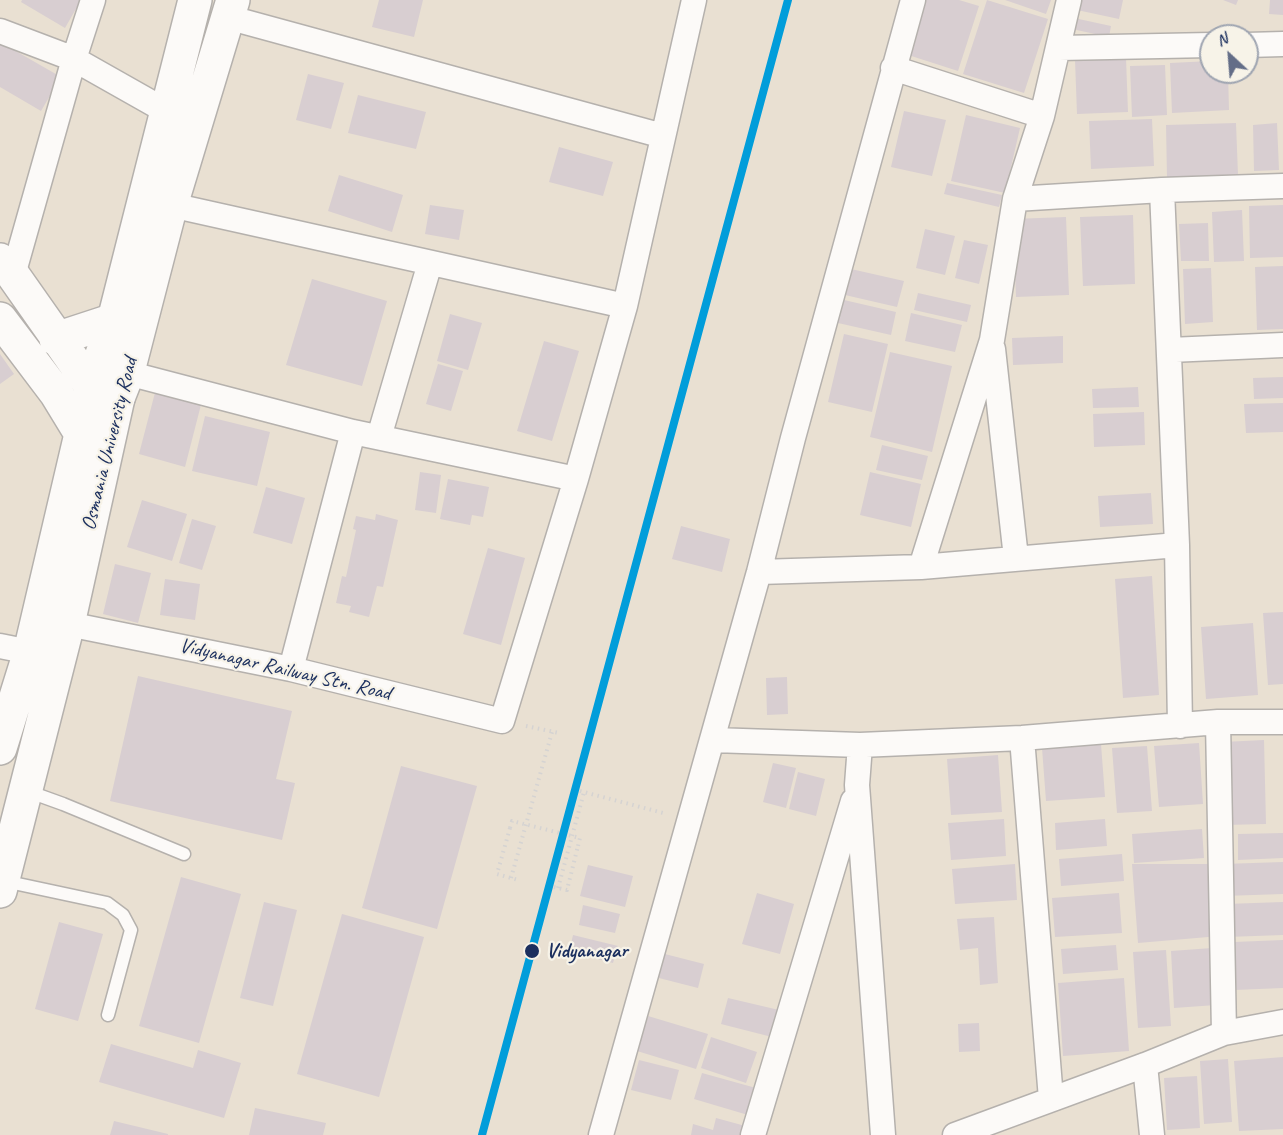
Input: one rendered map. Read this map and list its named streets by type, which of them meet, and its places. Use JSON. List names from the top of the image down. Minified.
{"streets":{"main road":["Osmania University Road"],"street":["Vidyanagar Railway Stn. Road"]},"crossings":[["Osmania University Road","Vidyanagar Railway Stn. Road"]],"places":["Vidyanagar"],"north":"top left"}
